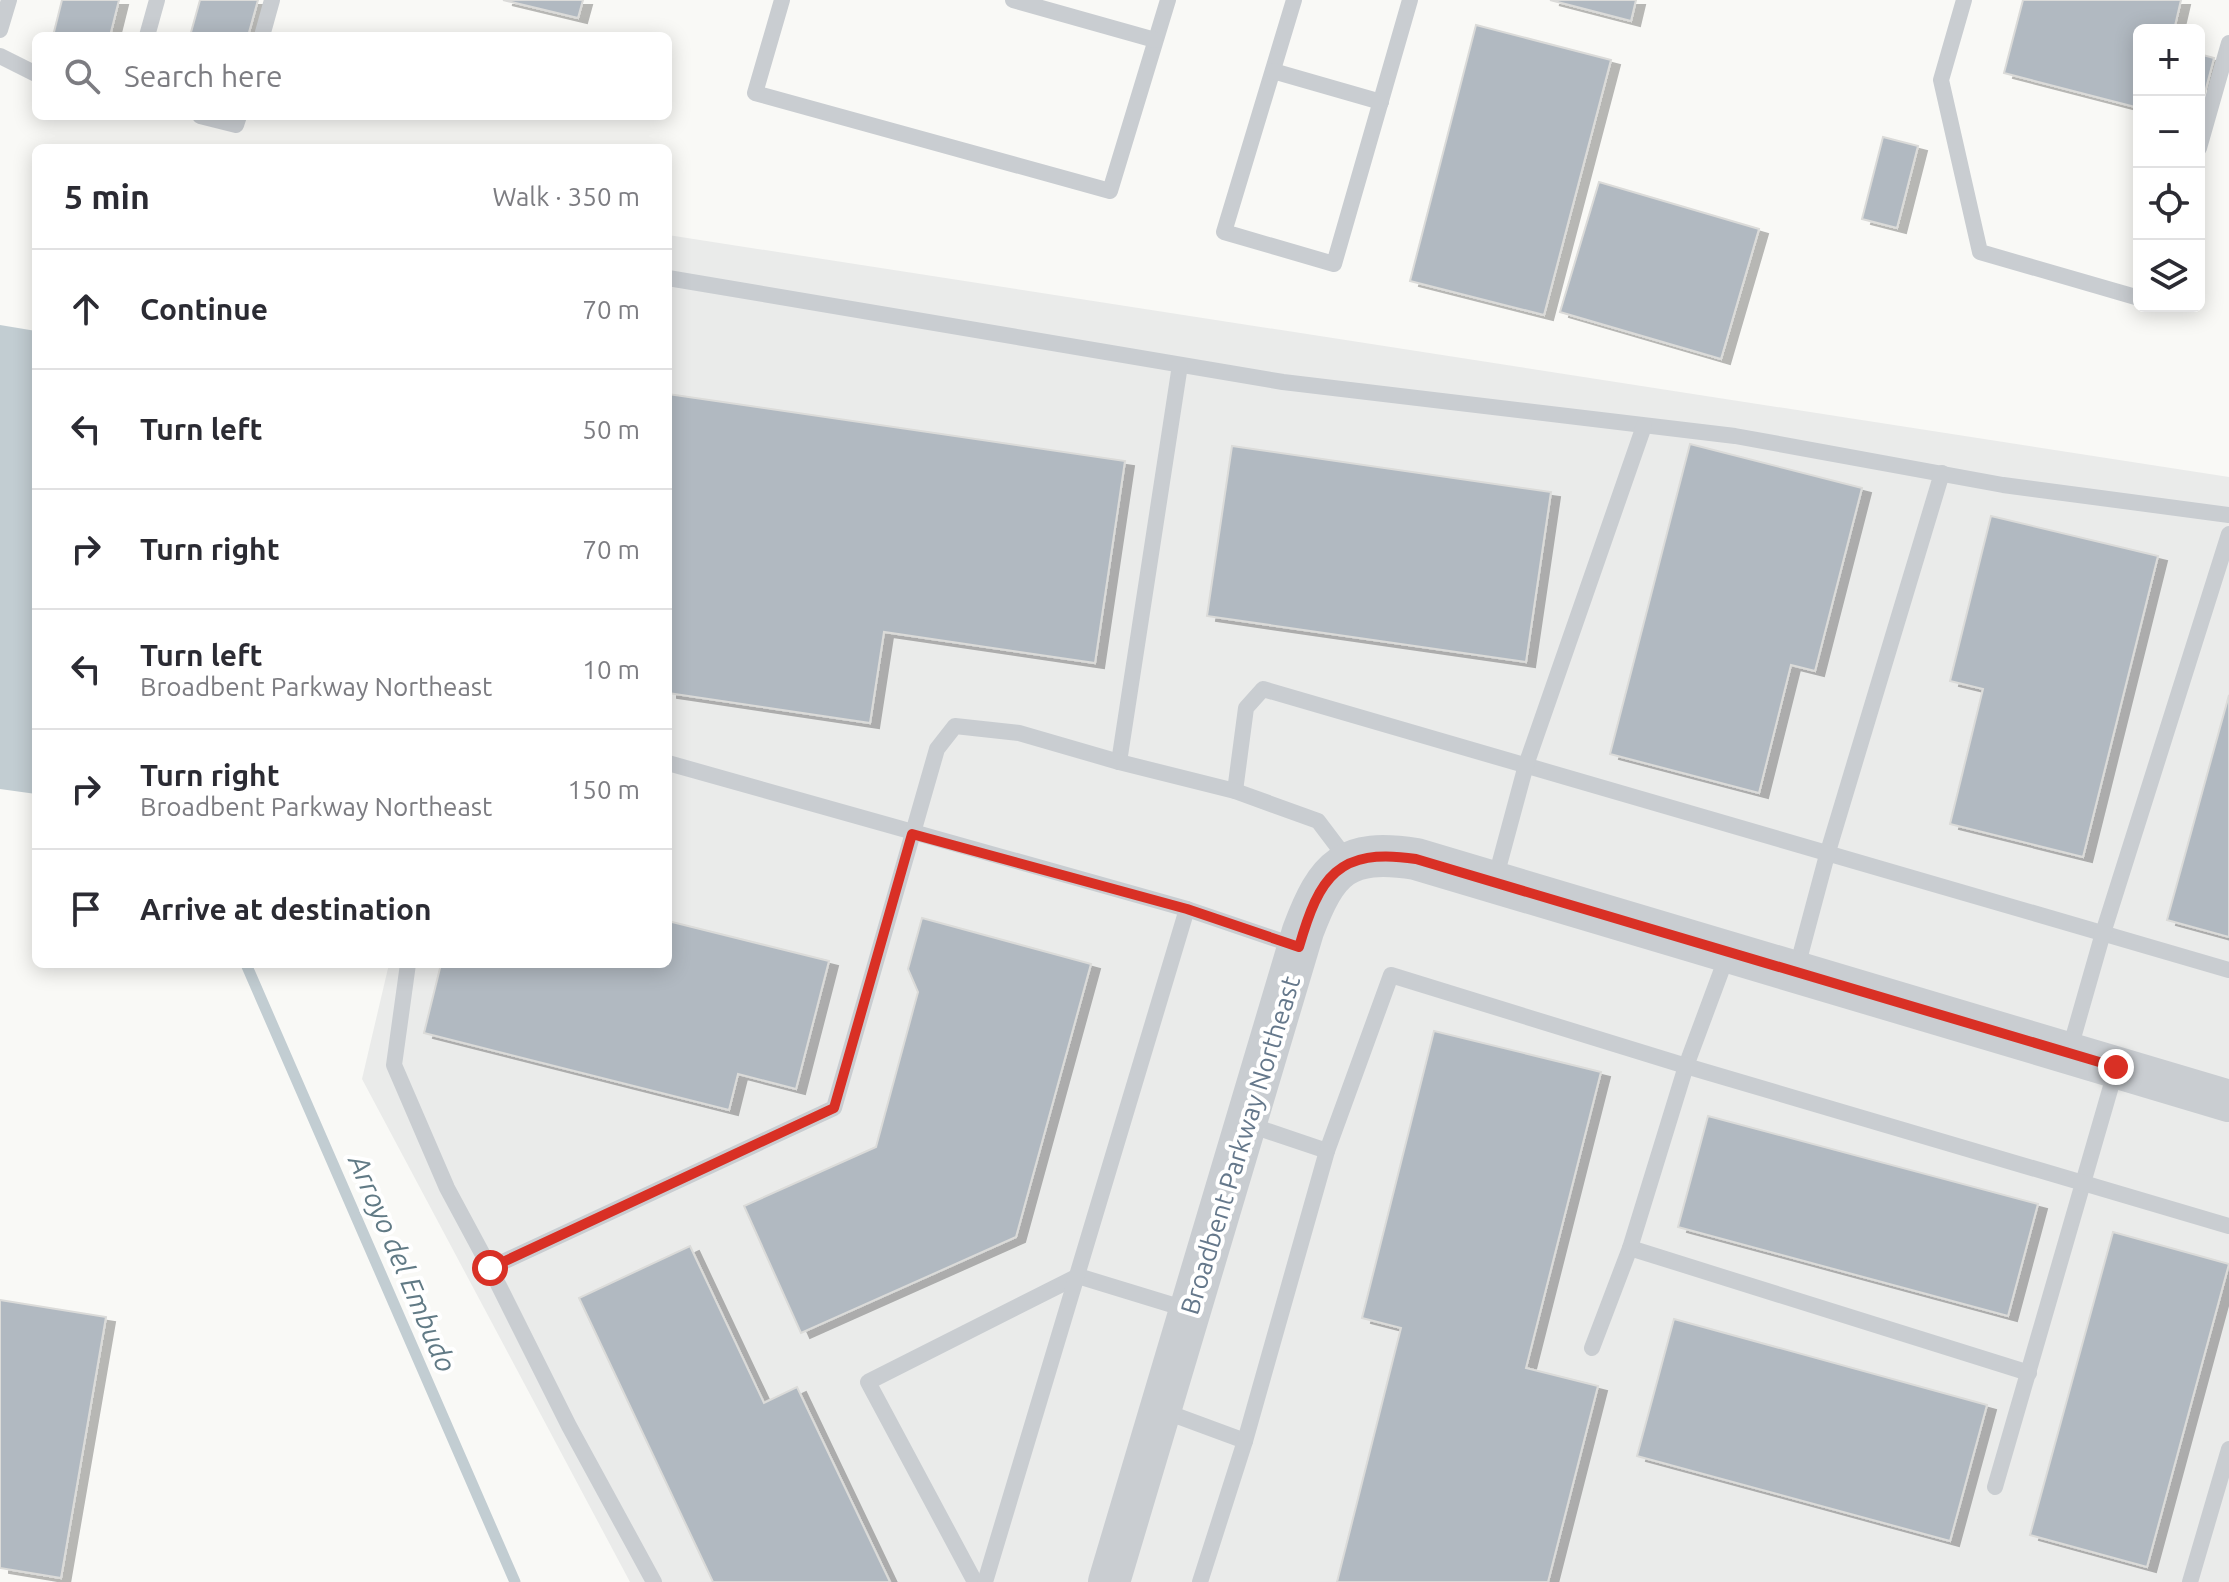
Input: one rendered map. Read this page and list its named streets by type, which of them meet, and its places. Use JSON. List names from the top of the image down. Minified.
{"streets":{"street":["Broadbent Parkway Northeast"]},"water":["Arroyo del Embudo"],"page":{"map_buttons":["+","−"],"search":"Search here","heading":["5 min","Walk · 350 m"],"list":[["Continue","70 m"],["Turn left","50 m"],["Turn right","70 m"],["Turn left","Broadbent Parkway Northeast","10 m"],["Turn right","Broadbent Parkway Northeast","150 m"],"Arrive at destination"]}}
